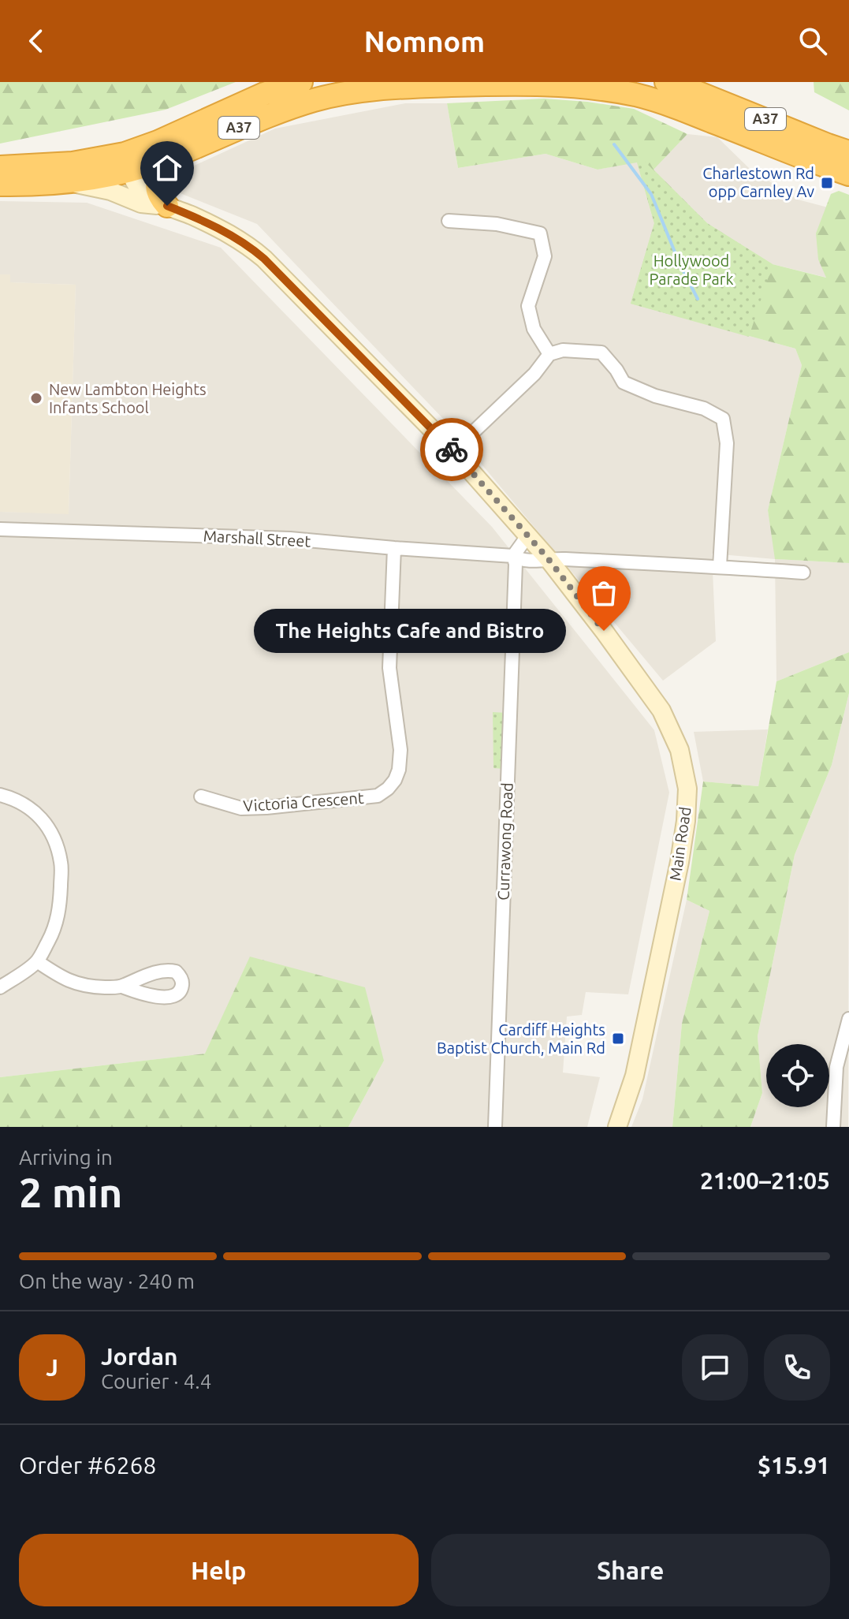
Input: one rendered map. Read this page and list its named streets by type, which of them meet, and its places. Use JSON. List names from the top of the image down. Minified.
{"streets":{"highway":["A37"],"main road":["Main Road"],"street":["Marshall Street","Victoria Crescent","Currawong Road"]},"crossings":[["Marshall Street","Victoria Crescent"],["Marshall Street","Currawong Road"],["Marshall Street","Main Road"]],"parks":["Hollywood Parade Park"],"places":{"transit":["Charlestown Rd opp Carnley Av","Cardiff Heights Baptist Church, Main Rd"],"other":["New Lambton Heights Infants School","The Heights Cafe and Bistro"]},"page":{"header":"Nomnom","bubble":"The Heights Cafe and Bistro","heading":["2 min","Arriving in","21:00–21:05"],"panel":["Jordan","Courier · 4.4","Order #6268","$15.91"],"bar":"On the way · 240 m","round":"J","buttons":["Help","Share"]}}
